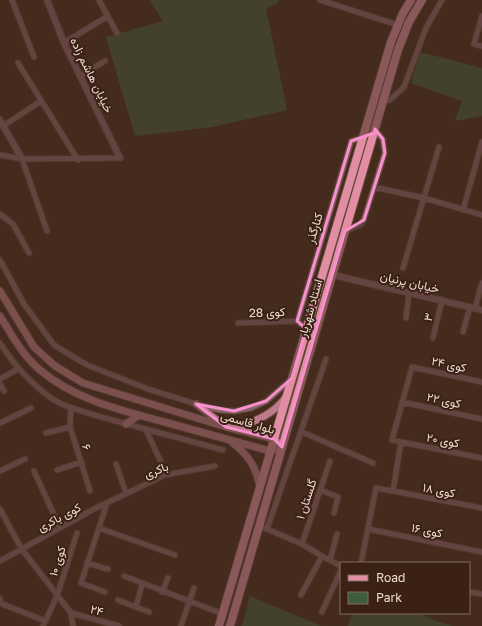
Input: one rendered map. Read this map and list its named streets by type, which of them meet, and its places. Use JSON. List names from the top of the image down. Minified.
{"streets":{"main road":["استاد شهریار","بلوار قاسمی"],"street":["خیابان هاشم زاده","کنارگذر","خیابان پرنیان","کوی 28","۳","کوی ۲۴","کوی ۲۲","کوی ۲۰","۶","باکری","کوی ۱۸","۱ گلستان","کوی باکری","کوی ۱۶","کوی ۱۰","۲۴"]},"crossings":[["کنارگذر","استاد شهریار"],["کنارگذر","کوی 28"],["خیابان پرنیان","استاد شهریار"],["خیابان پرنیان","۳"],["استاد شهریار","بلوار قاسمی"],["کوی ۲۴","کوی ۲۲"],["باکری","کوی باکری"],["کوی ۱۸","کوی ۱۶"]],"legend":["Road","Park"]}
